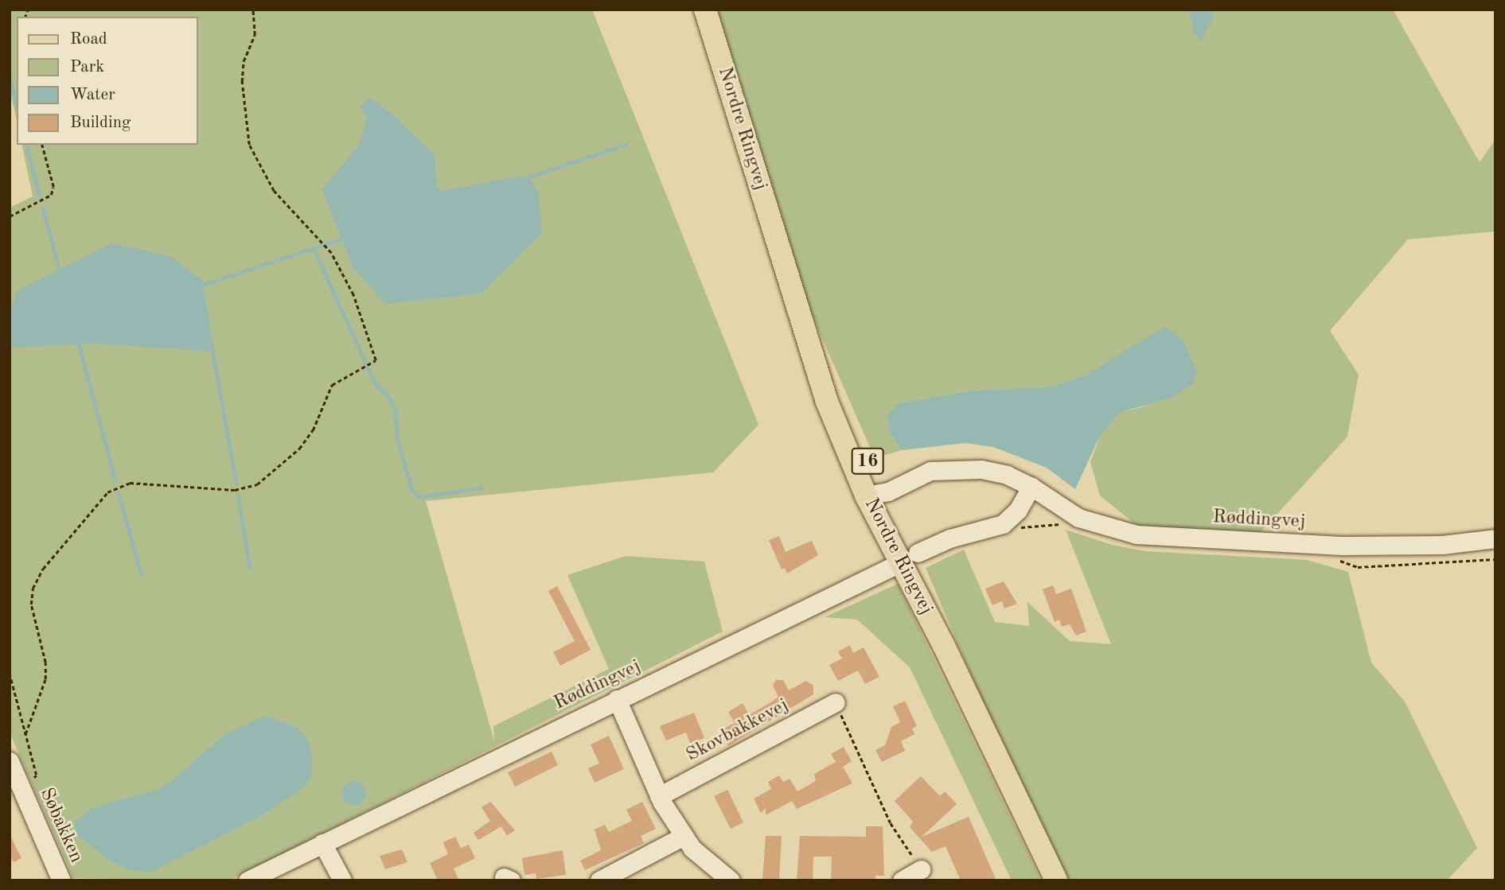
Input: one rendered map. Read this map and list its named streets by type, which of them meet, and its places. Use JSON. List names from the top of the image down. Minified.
{"streets":{"main road":["Nordre Ringvej","16"],"street":["Røddingvej","Skovbakkevej","Søbakken"]},"crossings":[["Nordre Ringvej","Røddingvej"]],"legend":["Road","Park","Water","Building"]}
